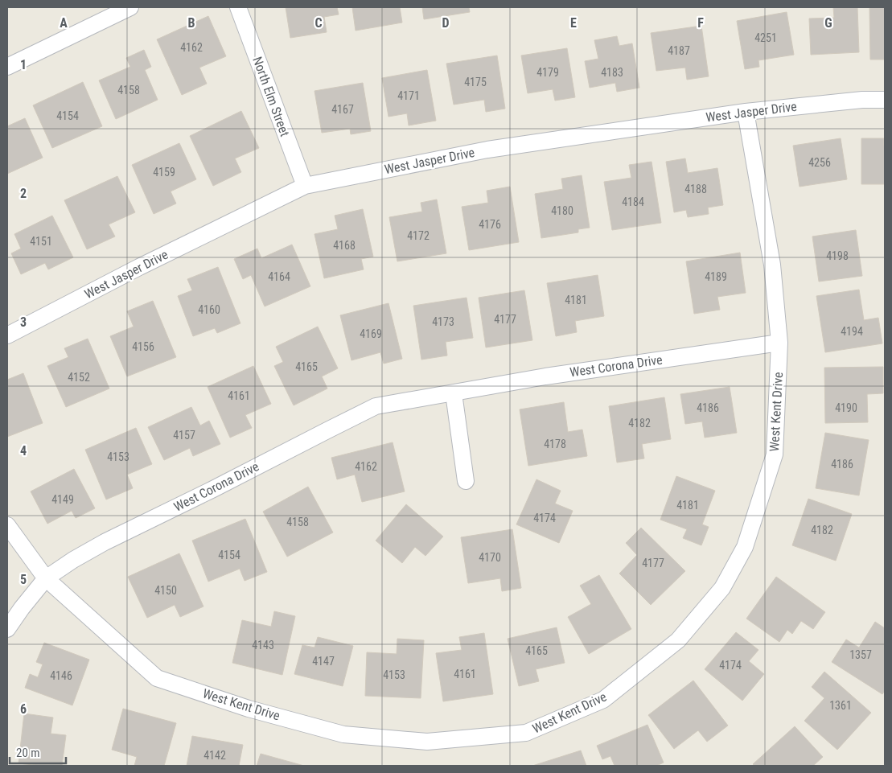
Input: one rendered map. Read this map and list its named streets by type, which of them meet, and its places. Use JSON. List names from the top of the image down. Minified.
{"streets":{"street":["North Elm Street","West Jasper Drive","West Corona Drive","West Kent Drive"]},"crossings":[["North Elm Street","West Jasper Drive"],["West Jasper Drive","West Kent Drive"],["West Corona Drive","West Kent Drive"]],"house_numbers":["4251","4162","4187","4179","4183","4175","4158","4171","4167","4154","4256","4159","4188","4184","4180","4176","4172","4151","4168","4198","4164","4189","4181","4160","4177","4173","4194","4169","4156","4165","4152","4161","4186","4190","4182","4157","4178","4153","4186","4162","4149","4181","4174","4158","4182","4154","4170","4177","4150","4143","4165","1357","4147","4174","4161","4153","4146","1361","4142"],"scale_bar":"20 m","grid":{"columns":["A","B","C","D","E","F","G"],"rows":["1","2","3","4","5","6"]}}
